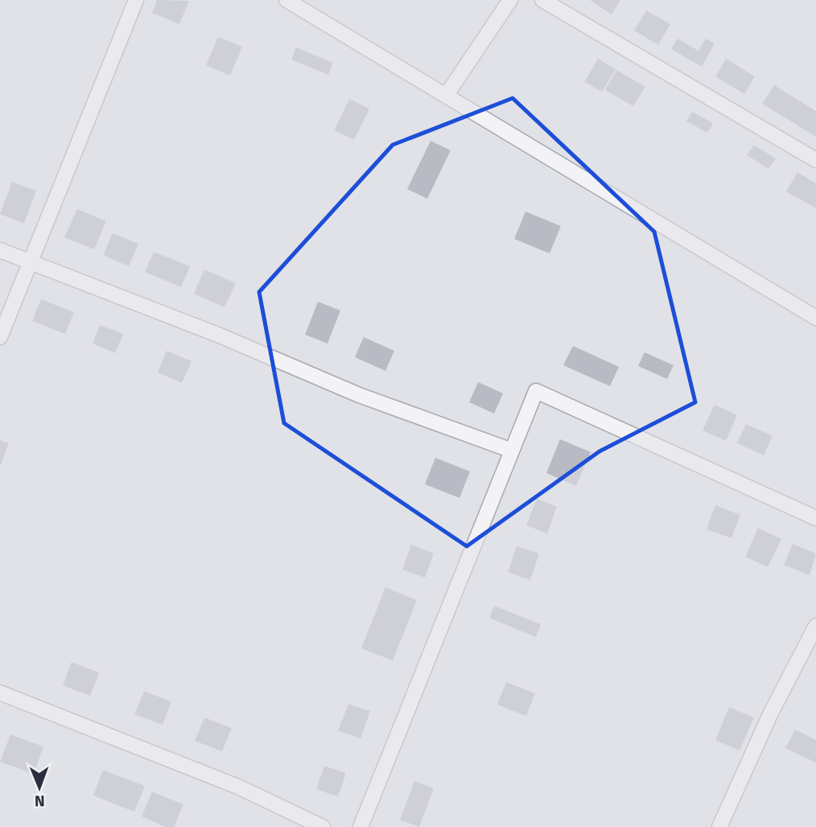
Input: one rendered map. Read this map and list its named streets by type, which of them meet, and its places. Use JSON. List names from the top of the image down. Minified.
{"north":"bottom"}
